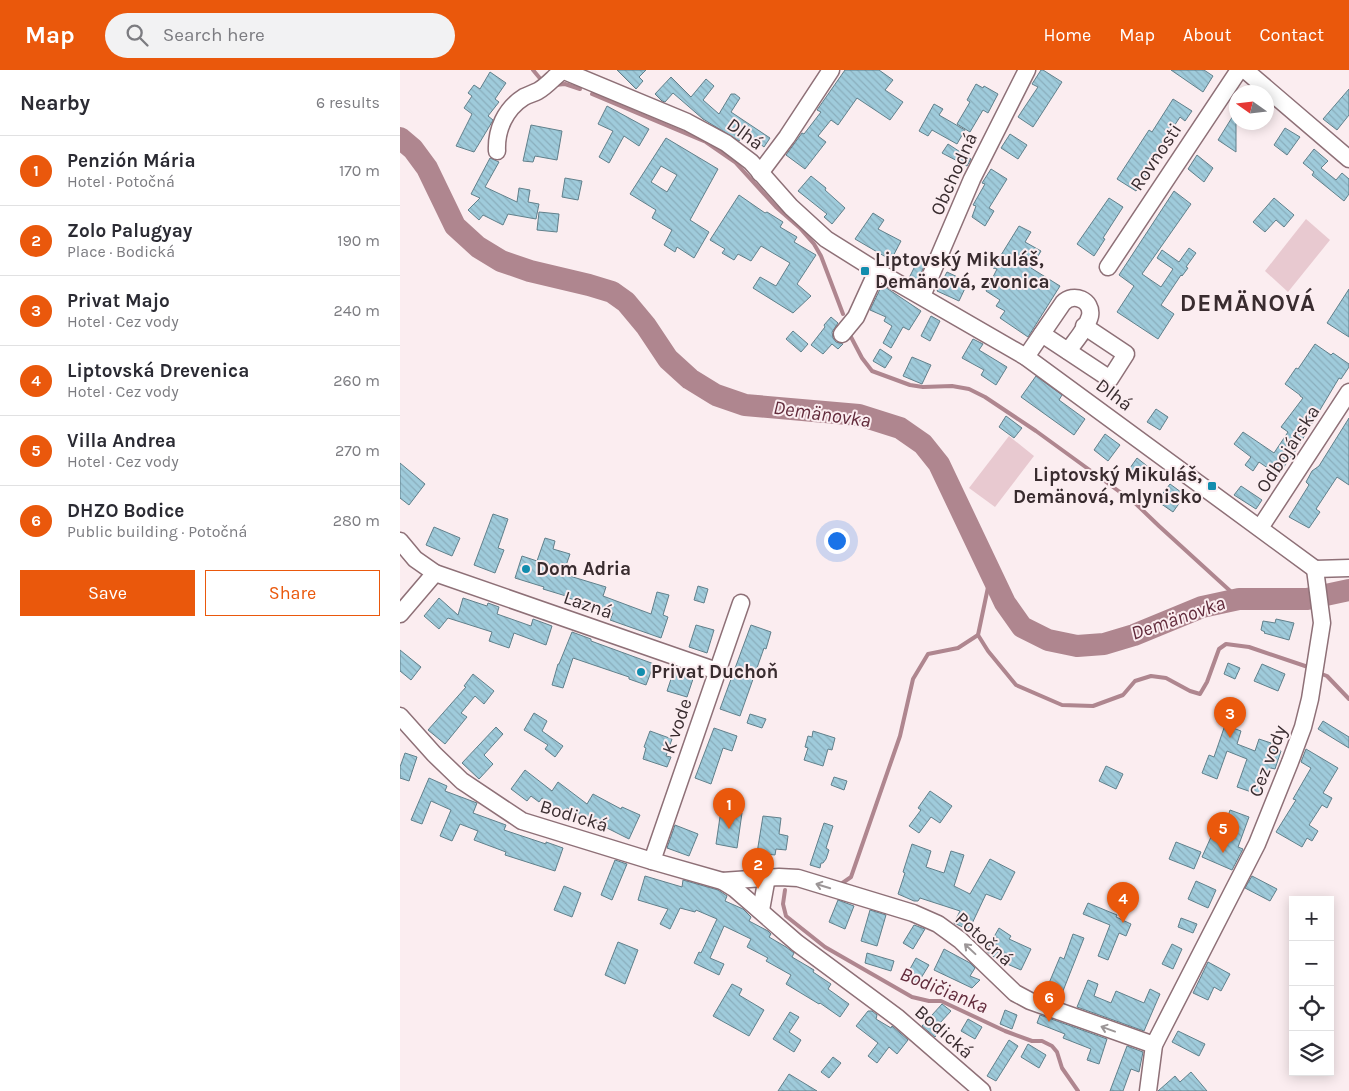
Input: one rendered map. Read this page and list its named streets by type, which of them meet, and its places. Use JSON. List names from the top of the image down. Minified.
{"streets":{"street":["Dlhá","Rovnosti","Obchodná","Odbojárska","Lazná","K vode","Cez vody","Bodická","Potočná"]},"crossings":[["Dlhá","Obchodná"],["Dlhá","Odbojárska"],["Dlhá","Cez vody"],["Lazná","K vode"],["K vode","Bodická"],["Cez vody","Potočná"],["Bodická","Potočná"]],"one_way":["Potočná"],"districts":["DEMÄNOVÁ"],"water":["Demänovka","Bodičianka"],"places":{"transit":["Liptovský Mikuláš, Demänová, zvonica","Liptovský Mikuláš, Demänová, mlynisko"],"other":["Dom Adria","Privat Duchoň"]},"north":"left","page":{"header":"Map","search":"Search here","nav":["Home","Map","About","Contact"],"heading":["Nearby","6 results"],"list":[{"mark":"1","name":"Penzión Mária","note":"Hotel · Potočná","value":"170 m"},{"mark":"2","name":"Zolo Palugyay","note":"Place · Bodická","value":"190 m"},{"mark":"3","name":"Privat Majo","note":"Hotel · Cez vody","value":"240 m"},{"mark":"4","name":"Liptovská Drevenica","note":"Hotel · Cez vody","value":"260 m"},{"mark":"5","name":"Villa Andrea","note":"Hotel · Cez vody","value":"270 m"},{"mark":"6","name":"DHZO Bodice","note":"Public building · Potočná","value":"280 m"}],"buttons":["Save","Share"],"pins":["3","1","5","2","4","6"],"map_buttons":["+","−"]}}
